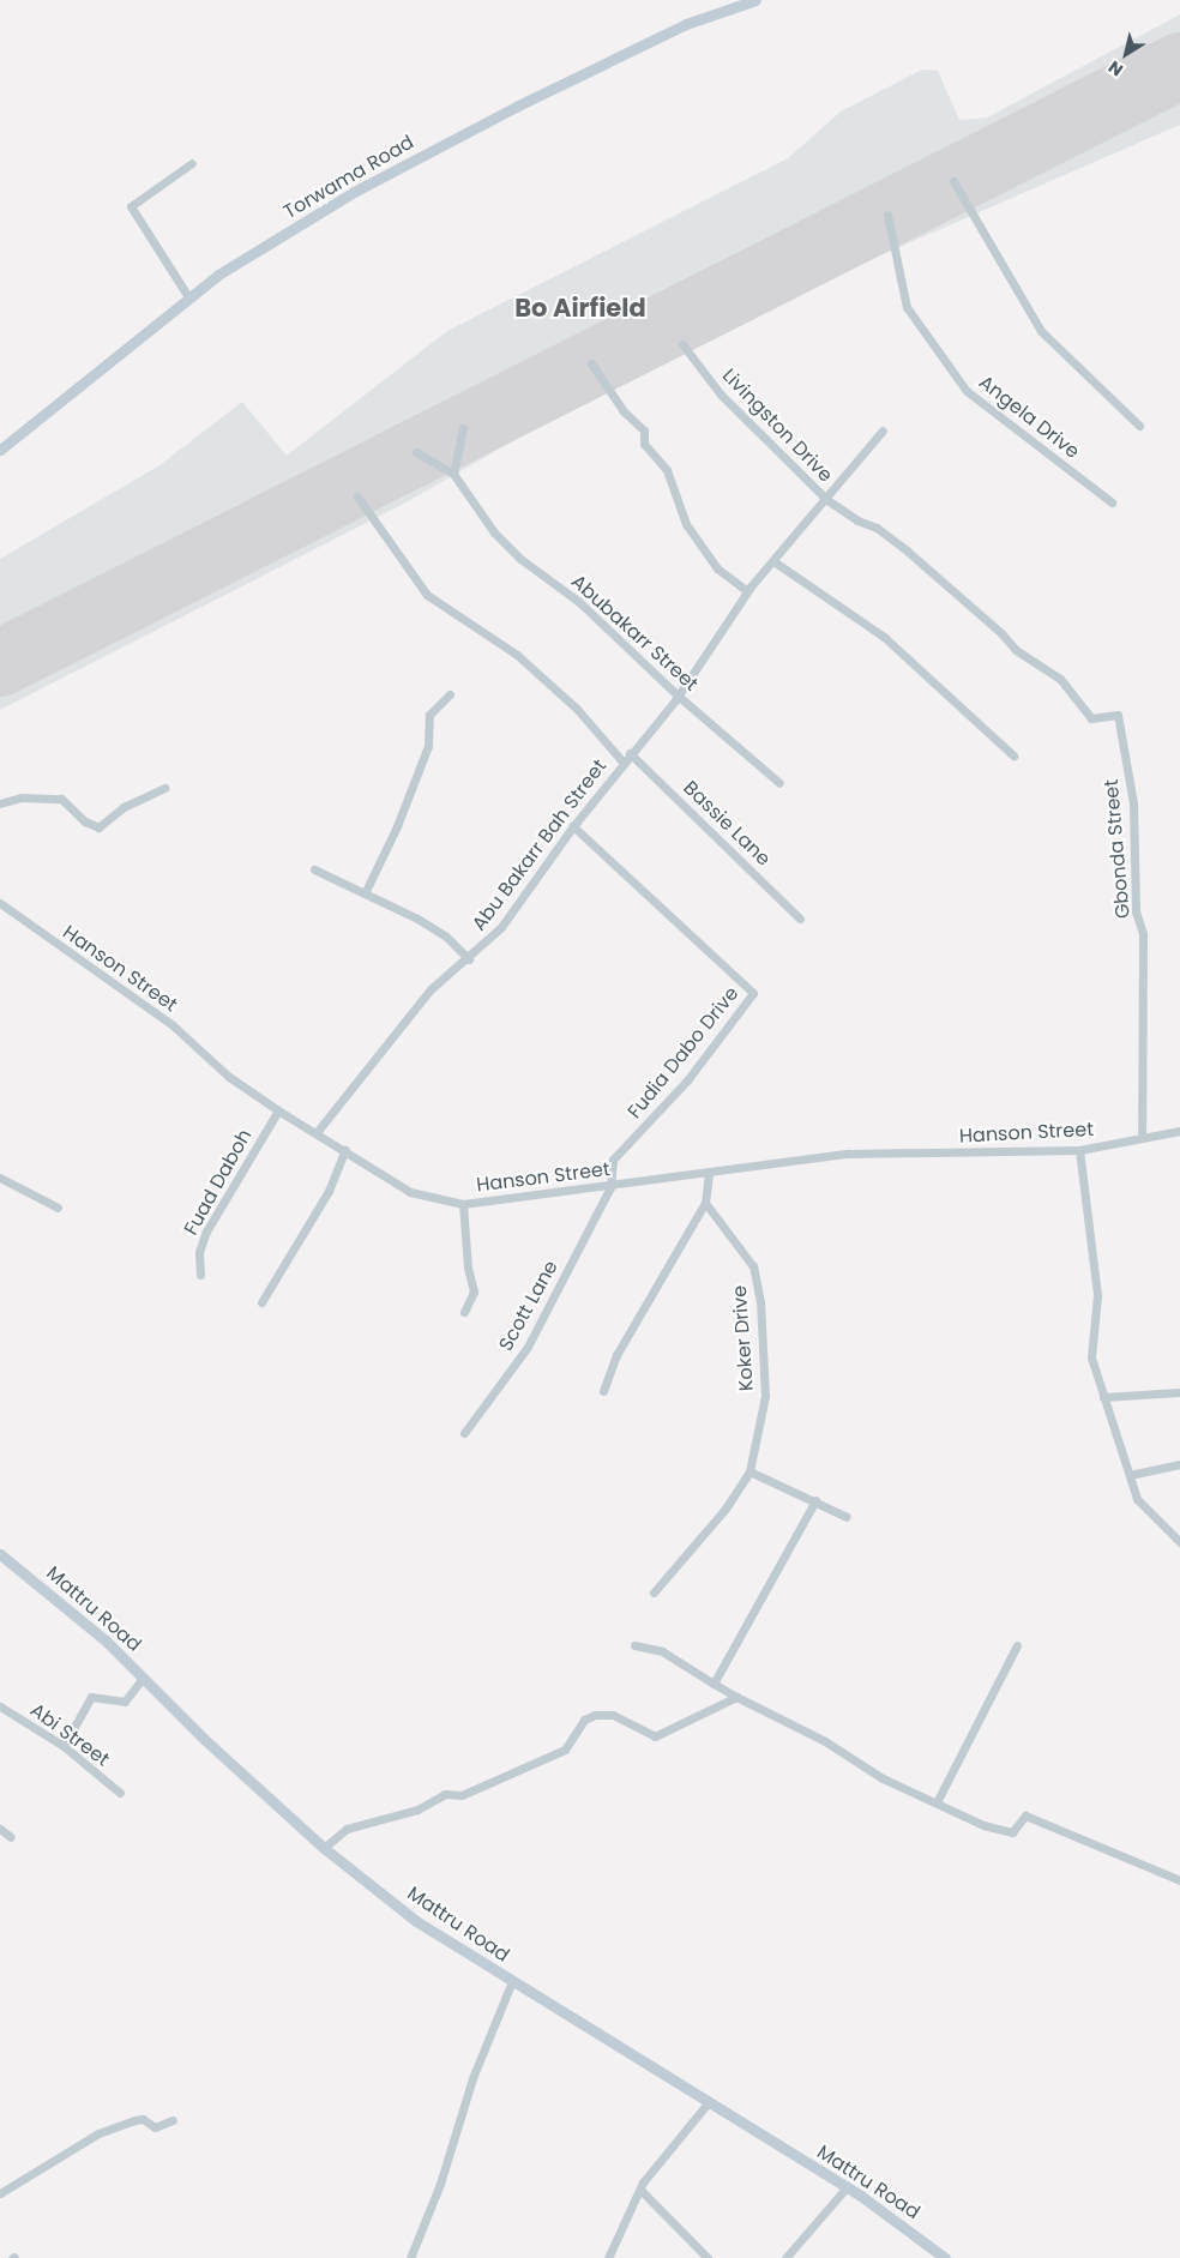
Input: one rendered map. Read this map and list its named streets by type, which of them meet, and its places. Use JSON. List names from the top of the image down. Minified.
{"streets":{"main road":["Torwama Road","Mattru Road"],"street":["Angela Drive","Livingston Drive","Abubakarr Street","Bassie Lane","Abu Bakarr Bah Street","Gbonda Street","Hanson Street","Fudia Dabo Drive","Fuad Daboh","Scott Lane","Koker Drive","Abi Street"]},"crossings":[["Livingston Drive","Abu Bakarr Bah Street"],["Livingston Drive","Gbonda Street"],["Abubakarr Street","Abu Bakarr Bah Street"],["Bassie Lane","Abu Bakarr Bah Street"],["Abu Bakarr Bah Street","Gbonda Street"],["Abu Bakarr Bah Street","Hanson Street"],["Abu Bakarr Bah Street","Fudia Dabo Drive"],["Gbonda Street","Hanson Street"],["Hanson Street","Fudia Dabo Drive"],["Hanson Street","Fuad Daboh"],["Hanson Street","Scott Lane"],["Fudia Dabo Drive","Scott Lane"]],"districts":["Bo Airfield"],"north":"bottom left"}
